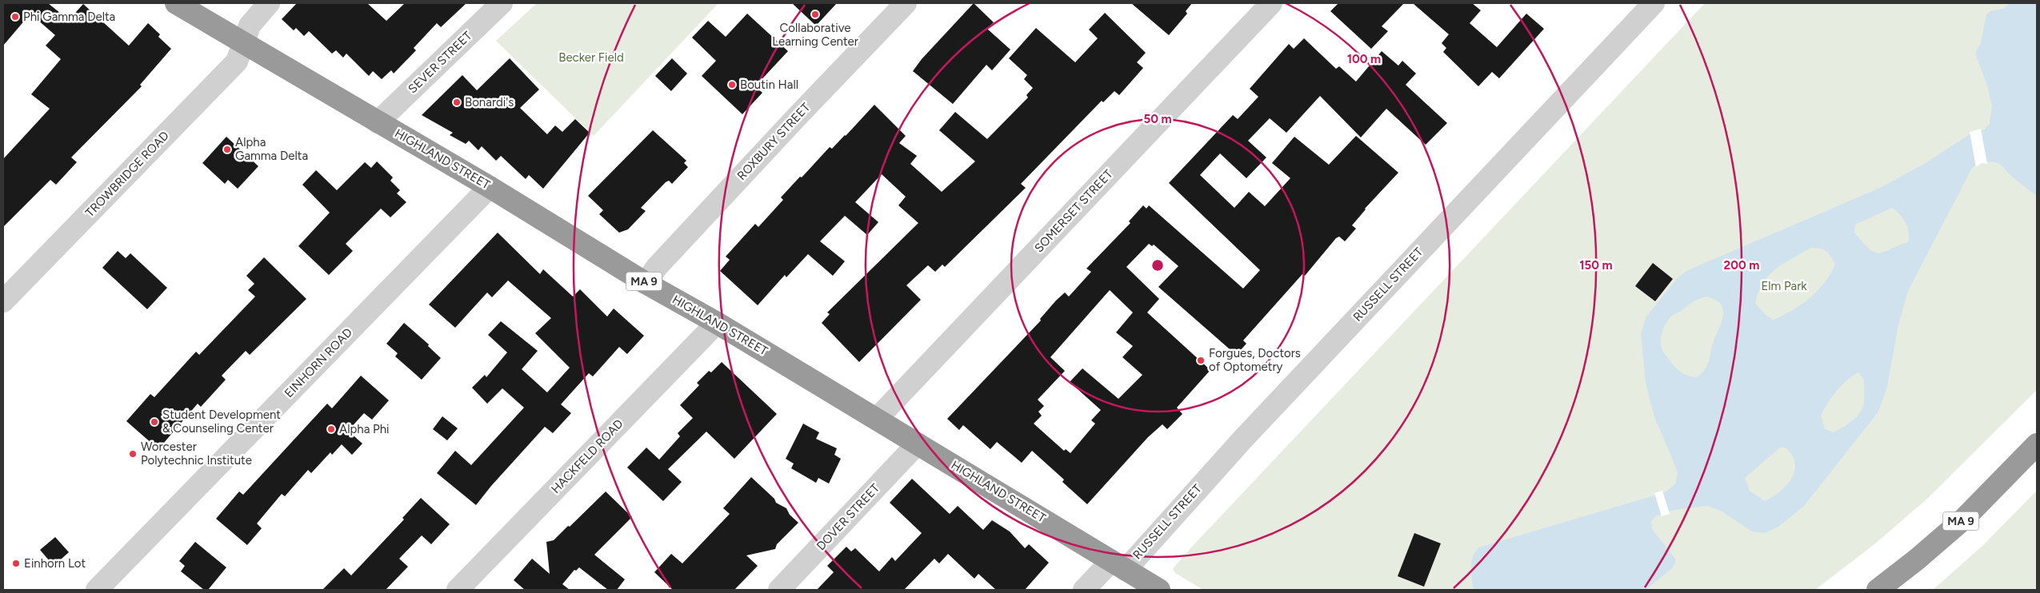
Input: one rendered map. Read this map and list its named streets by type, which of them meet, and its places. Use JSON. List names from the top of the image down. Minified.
{"streets":{"highway":["HIGHLAND STREET","MA 9"],"street":["SEVER STREET","ROXBURY STREET","TROWBRIDGE ROAD","SOMERSET STREET","RUSSELL STREET","EINHORN ROAD","HACKFELD ROAD","DOVER STREET"]},"crossings":[["SEVER STREET","HIGHLAND STREET"],["ROXBURY STREET","HIGHLAND STREET"],["HIGHLAND STREET","TROWBRIDGE ROAD"],["HIGHLAND STREET","SOMERSET STREET"],["HIGHLAND STREET","RUSSELL STREET"],["HIGHLAND STREET","EINHORN ROAD"],["HIGHLAND STREET","HACKFELD ROAD"],["HIGHLAND STREET","DOVER STREET"]],"parks":["Becker Field","Elm Park"],"places":["Collaborative Learning Center","Phi Gamma Delta","Boutin Hall","Bonardi's","Alpha Gamma Delta","Forgues, Doctors of Optometry","Student Development & Counseling Center","Alpha Phi","Worcester Polytechnic Institute","Einhorn Lot"],"rings":["100 m","50 m","150 m","200 m"]}
